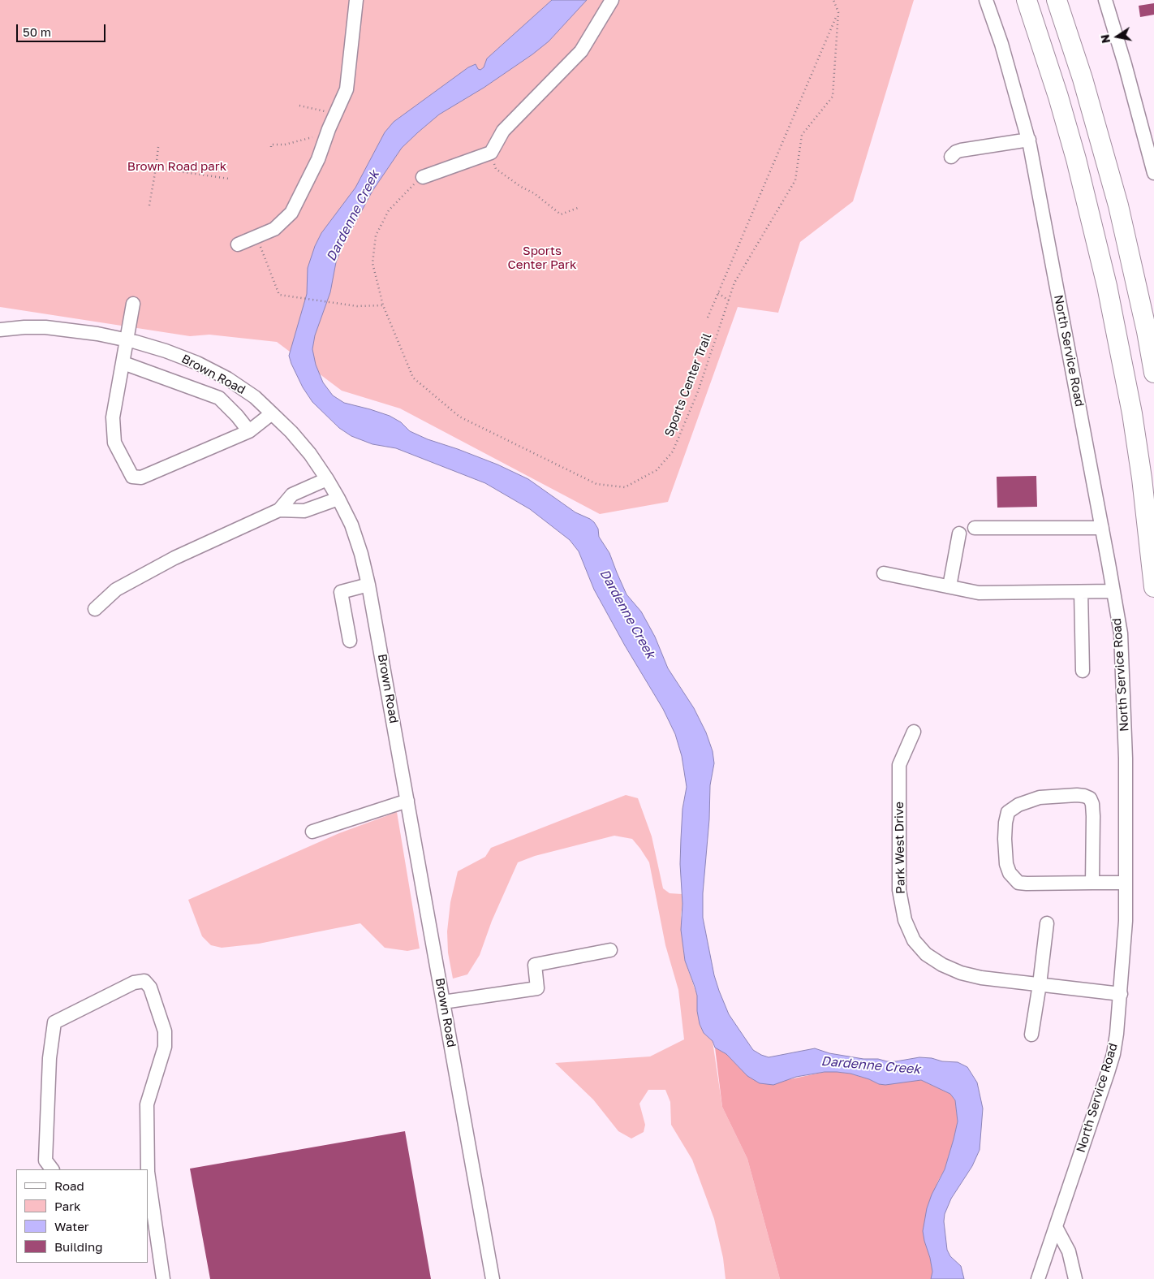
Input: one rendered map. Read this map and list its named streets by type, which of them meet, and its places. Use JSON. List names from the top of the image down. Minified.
{"streets":{"street":["North Service Road","Brown Road","Park West Drive"],"path":["Sports Center Trail"]},"crossings":[["North Service Road","Park West Drive"]],"water":["Dardenne Creek"],"parks":["Brown Road park","Sports Center Park"],"legend":["Road","Park","Water","Building"],"scale_bar":"50 m","north":"left"}
